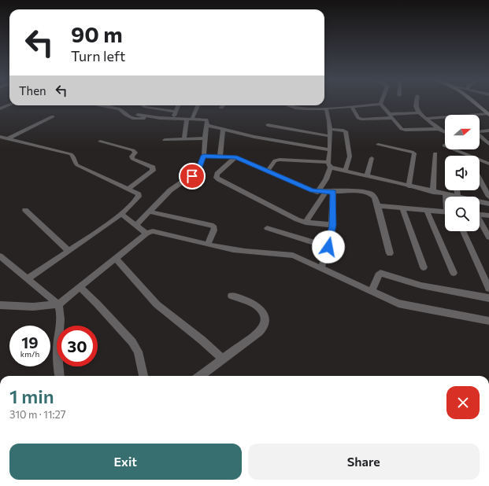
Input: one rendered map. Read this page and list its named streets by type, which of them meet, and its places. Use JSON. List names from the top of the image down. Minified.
{"north":"right","page":{"turn":["90 m","Turn left"],"then":"Then","speed":"19 km/h","limit":"30","heading":["1 min","310 m · 11:27"],"buttons":["Exit","Share"]}}
